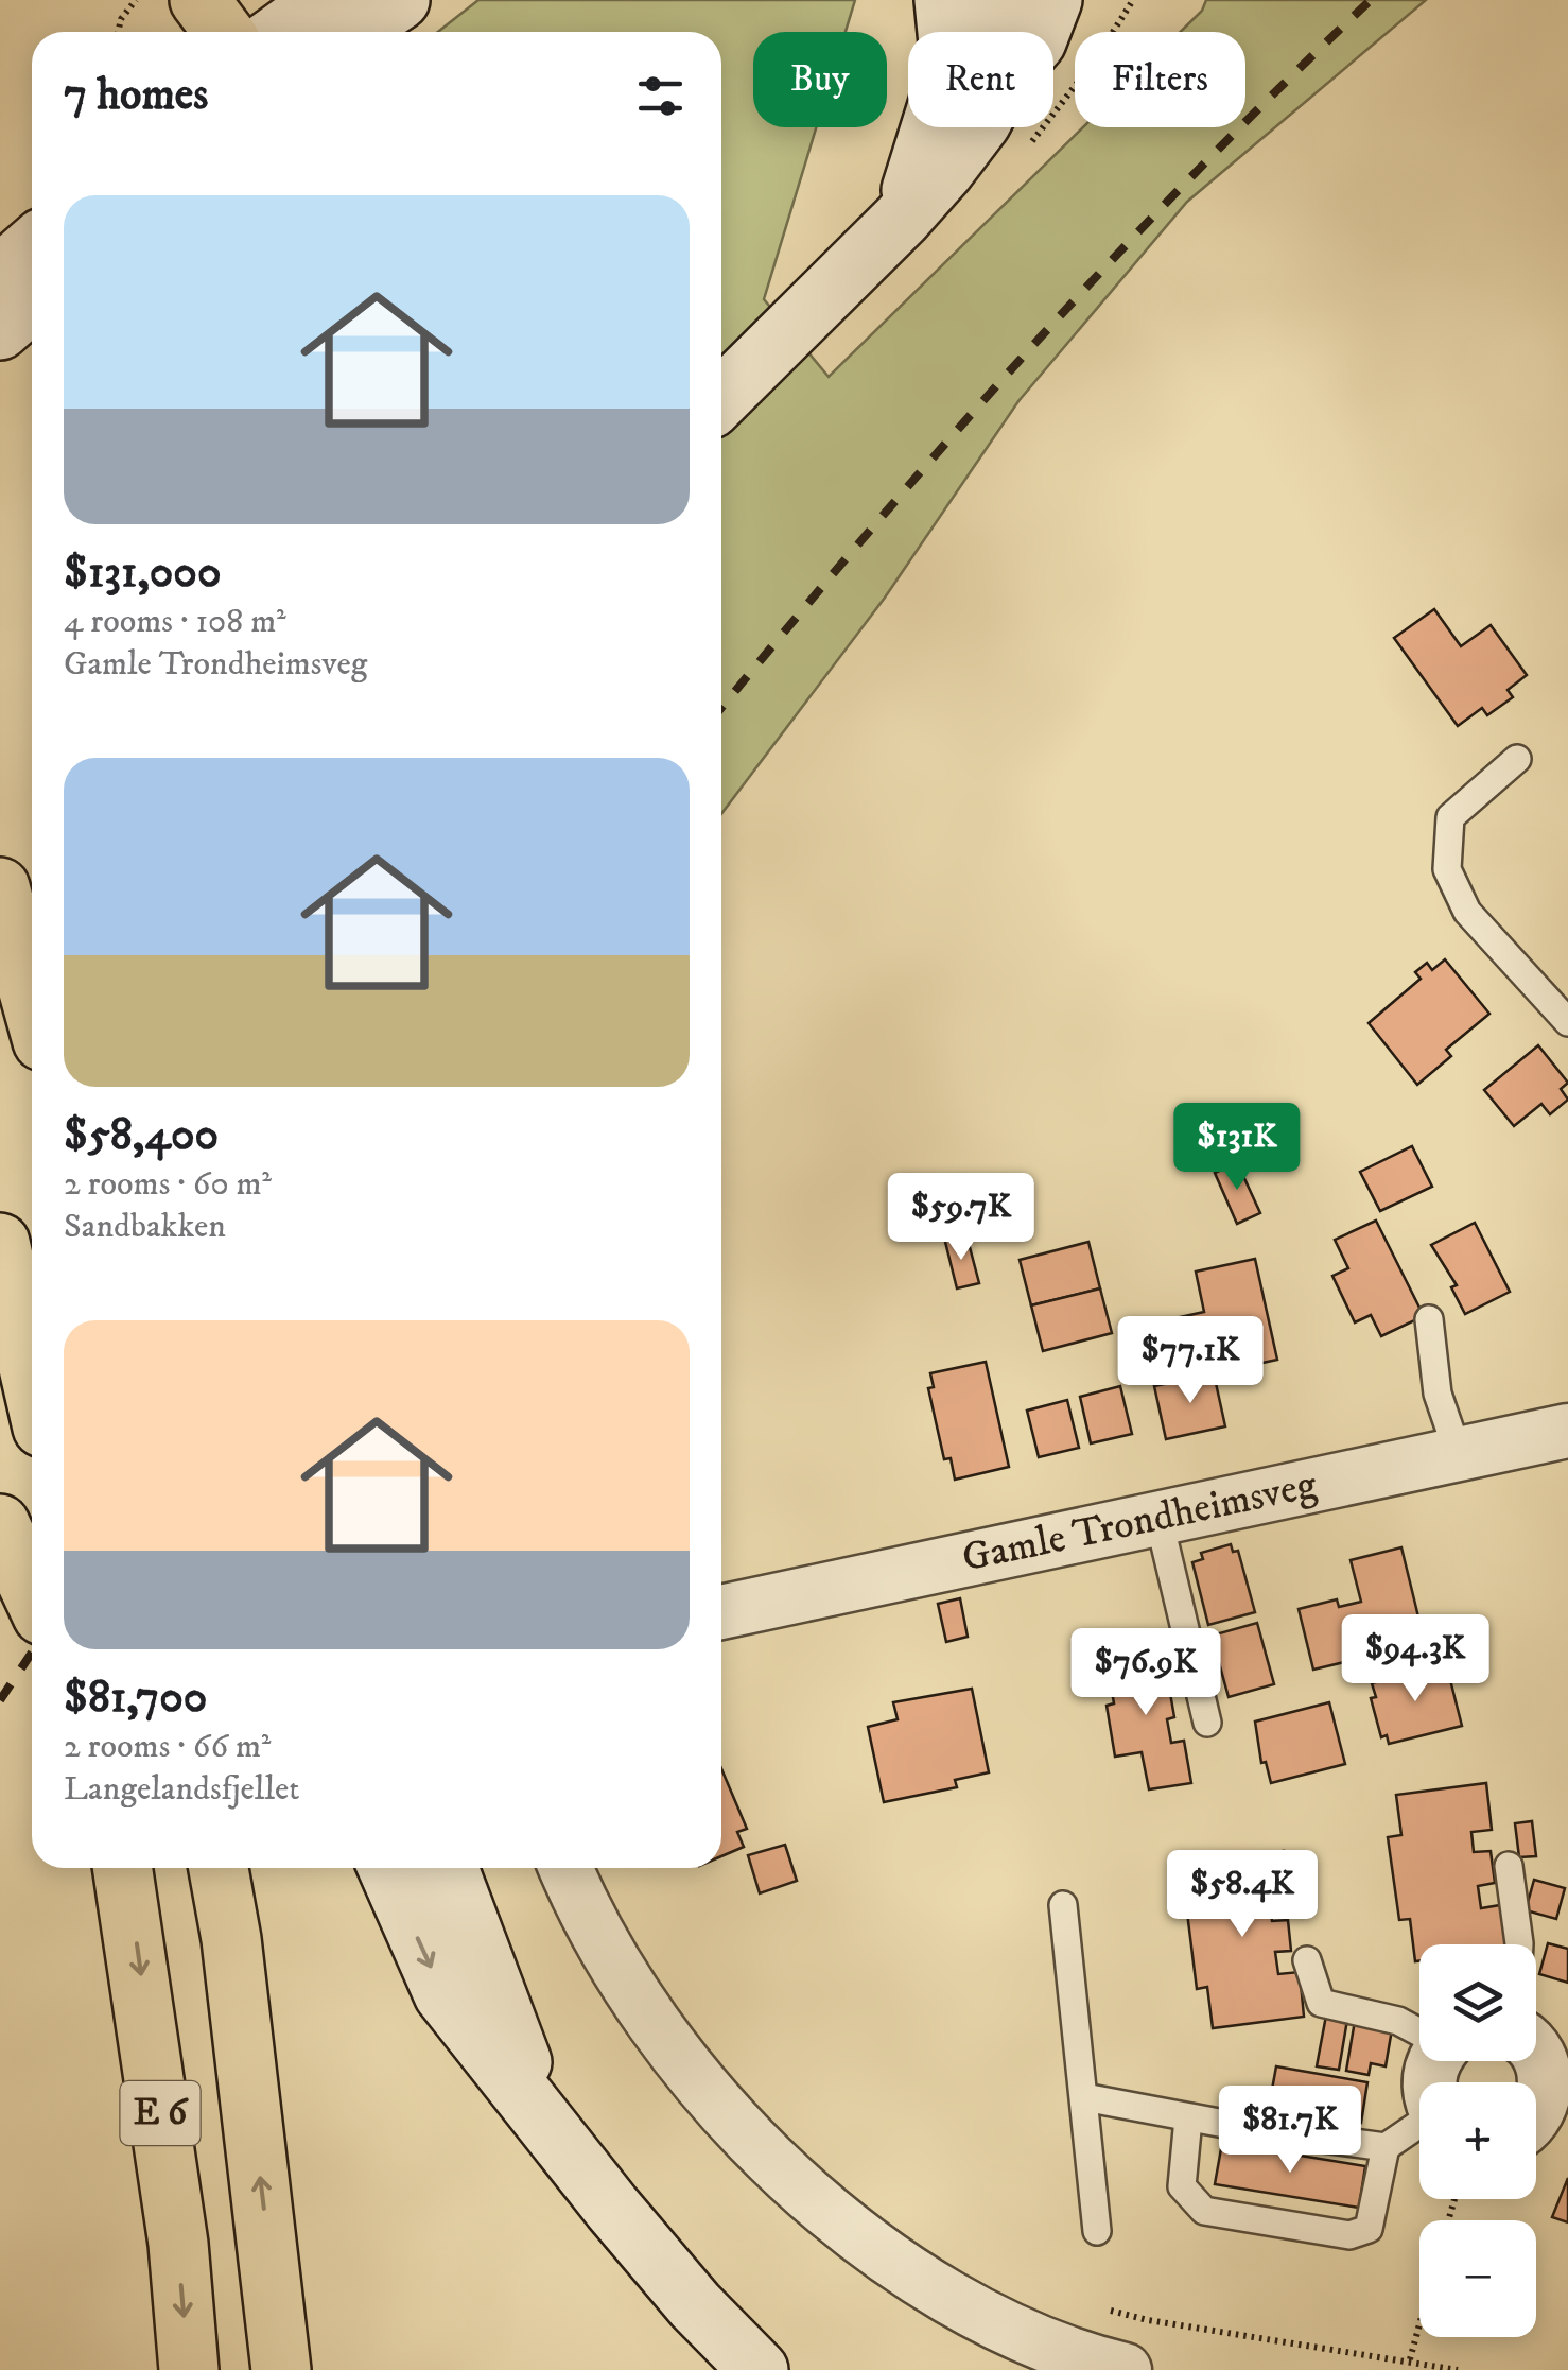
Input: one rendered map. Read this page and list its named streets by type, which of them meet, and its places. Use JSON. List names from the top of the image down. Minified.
{"streets":{"highway":["E 6"],"street":["Gamle Trondheimsveg"]},"page":{"chip":["Buy","Rent","Filters"],"heading":"7 homes","list":[{"name":"$131,000","note":"4 rooms · 108 m² · Gamle Trondheimsveg"},{"name":"$58,400","note":"2 rooms · 60 m² · Sandbakken"},{"name":"$81,700","note":"2 rooms · 66 m² · Langelandsfjellet"}],"price":["$131K","$59.7K","$77.1K","$94.3K","$76.9K","$58.4K","$81.7K"],"map_buttons":["+","−"]}}
